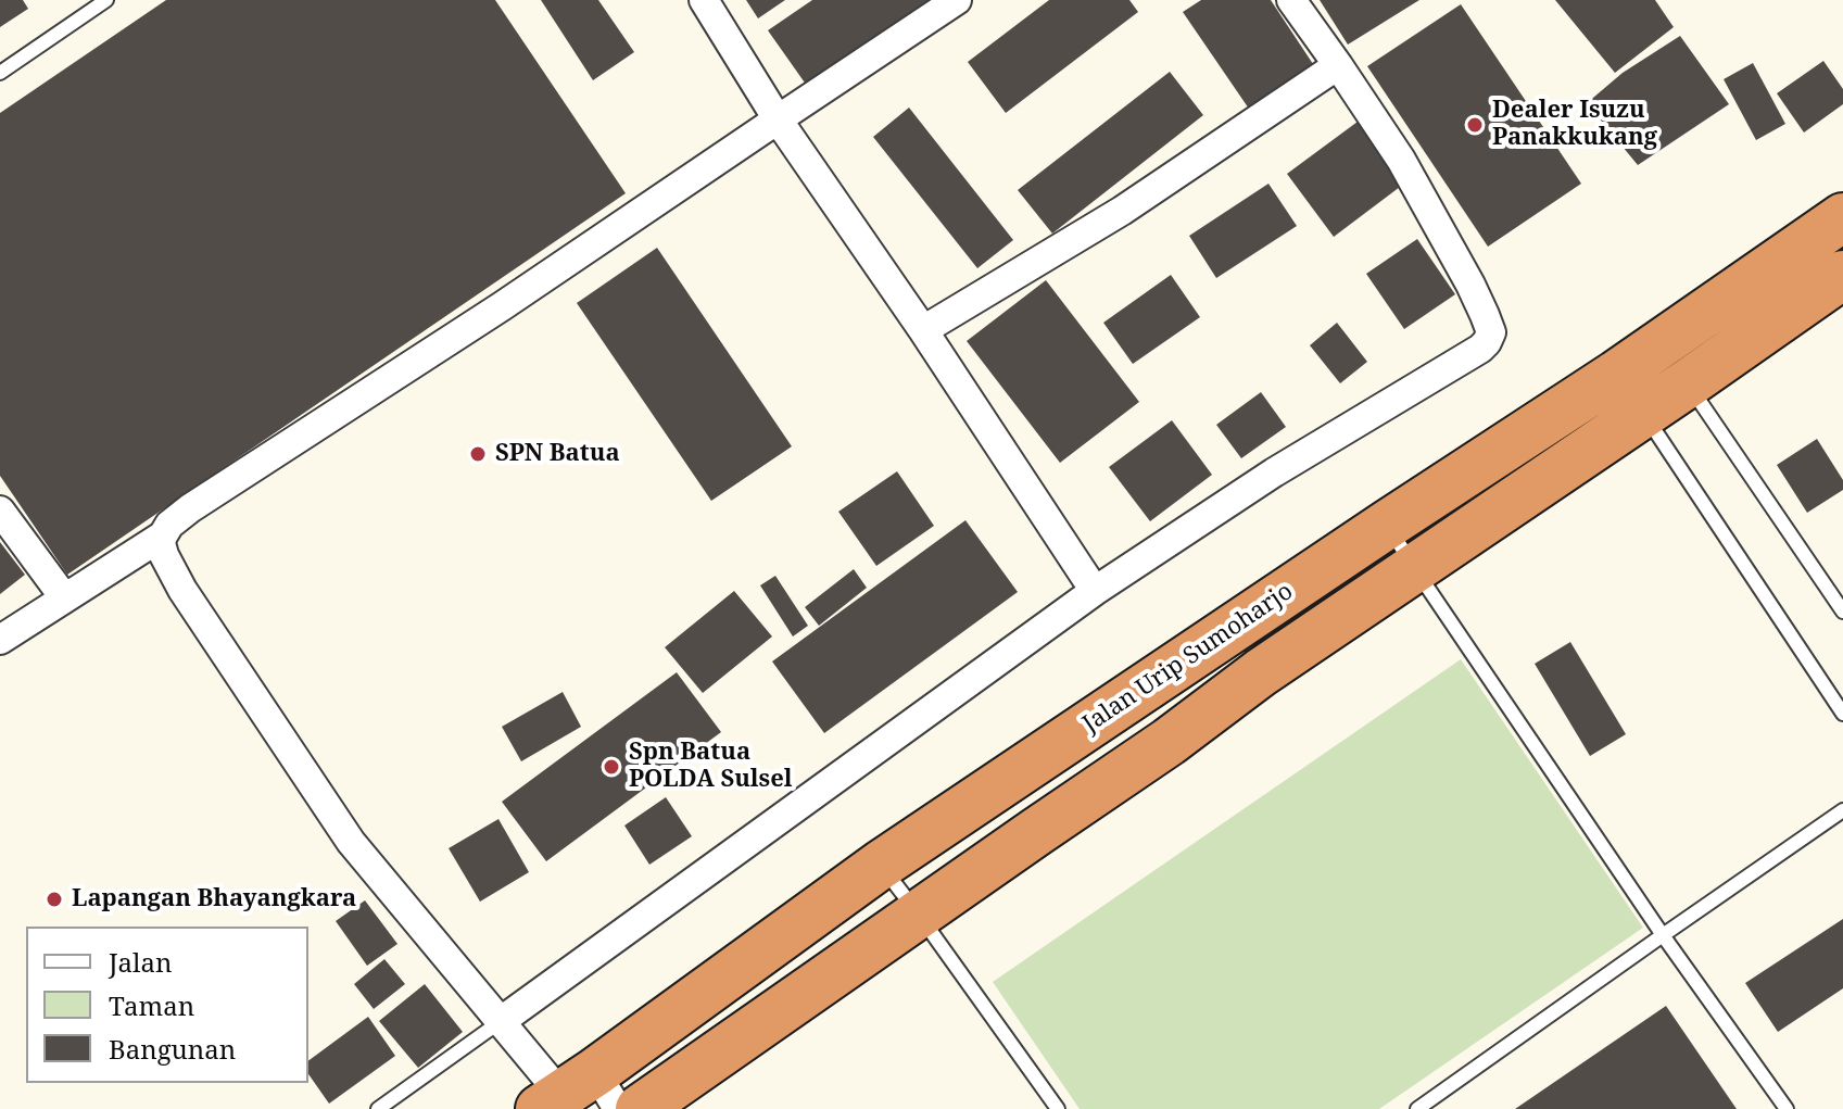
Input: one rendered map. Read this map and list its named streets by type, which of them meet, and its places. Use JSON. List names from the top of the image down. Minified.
{"streets":{"highway":["Jalan Urip Sumoharjo"]},"places":["Dealer Isuzu Panakkukang","SPN Batua","Spn Batua POLDA Sulsel","Lapangan Bhayangkara"],"legend":["Jalan","Taman","Bangunan"]}
